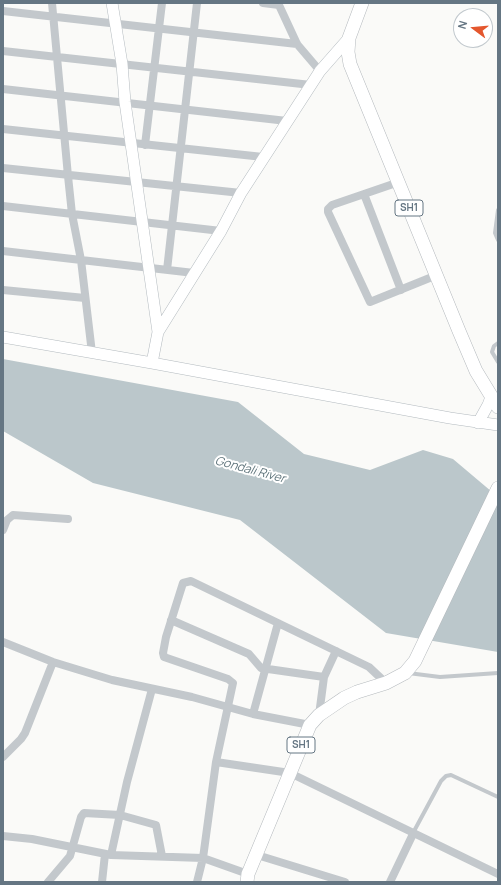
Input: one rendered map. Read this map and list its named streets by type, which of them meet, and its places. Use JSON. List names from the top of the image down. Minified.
{"streets":{"main road":["SH1"]},"water":["Gondali River"],"north":"left"}
